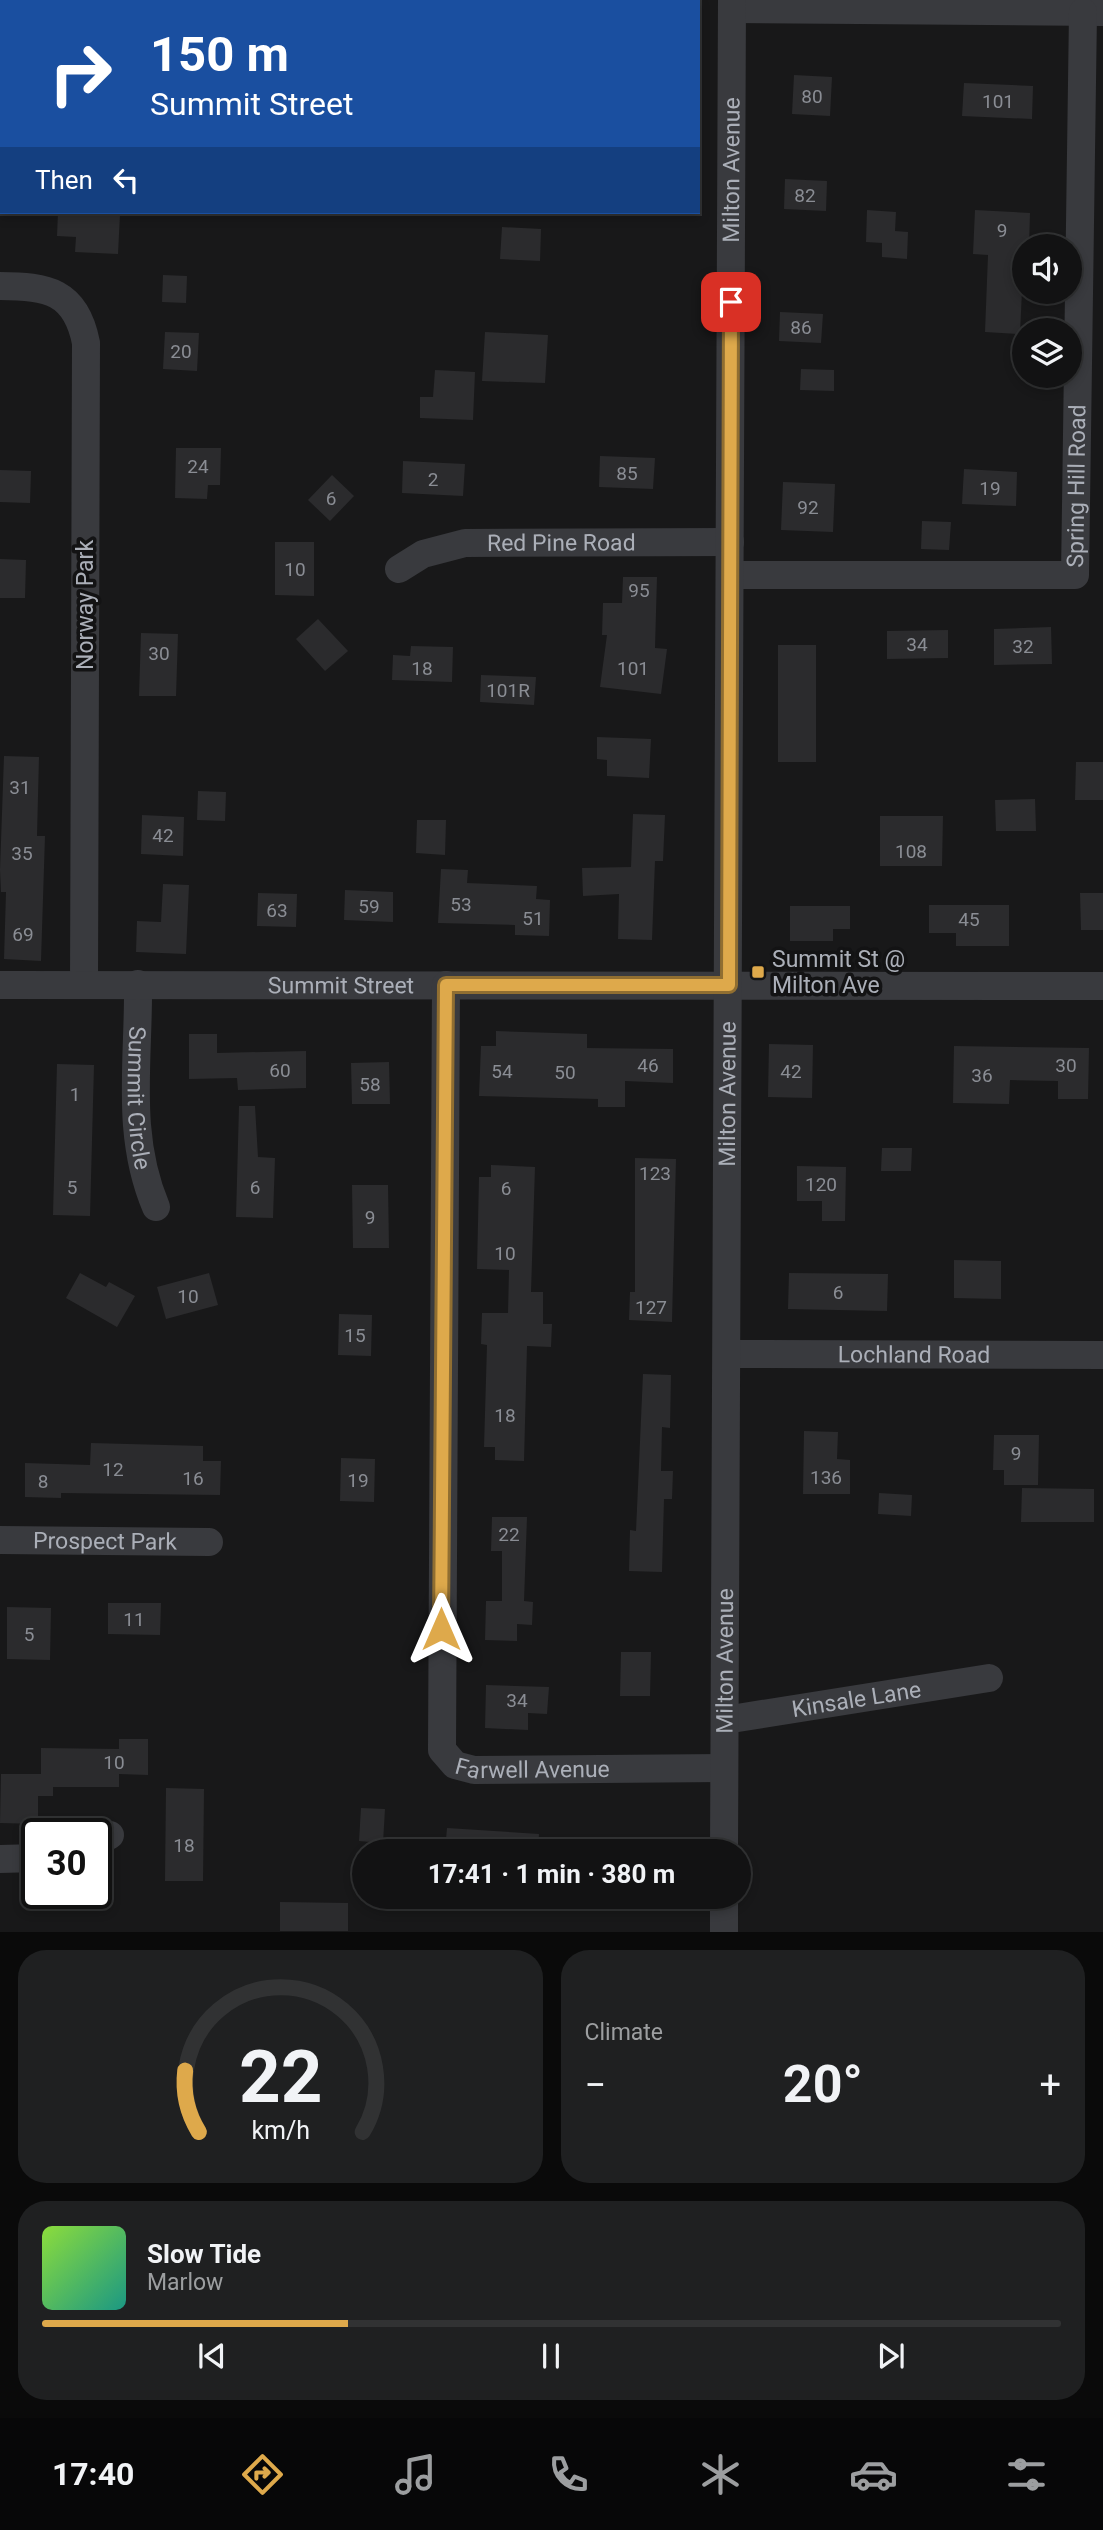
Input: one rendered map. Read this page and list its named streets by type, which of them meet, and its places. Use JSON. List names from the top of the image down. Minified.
{"streets":{"street":["Milton Avenue","Spring Hill Road","Red Pine Road","Norway Park","Summit Street","Summit Circle","Lochland Road","Prospect Park","Kinsale Lane","Farwell Avenue"]},"crossings":[["Milton Avenue","Spring Hill Road"],["Milton Avenue","Red Pine Road"],["Milton Avenue","Summit Street"],["Milton Avenue","Lochland Road"],["Milton Avenue","Kinsale Lane"],["Milton Avenue","Farwell Avenue"],["Norway Park","Summit Street"],["Summit Street","Summit Circle"],["Summit Street","Farwell Avenue"]],"places":{"transit":["Summit St @ Milton Ave"]},"house_numbers":["80","101","82","9","86","20","24","85","2","19","6","92","10","95","34","32","30","18","101","101R","31","42","108","35","53","59","63","51","45","69","46","30","60","54","42","50","36","58","1","123","120","5","6","6","9","10","6","10","127","15","18","9","12","136","16","19","8","22","11","5","34","10","18"],"page":{"turn":["150 m","Summit Street"],"then":"Then","limit":"30","trip":"17:41 · 1 min · 380 m","tile":"Climate","heat":["−","20°","+"],"song":["Slow Tide","Marlow"],"tabs":"17:40","gauge":["22","km/h"]}}
